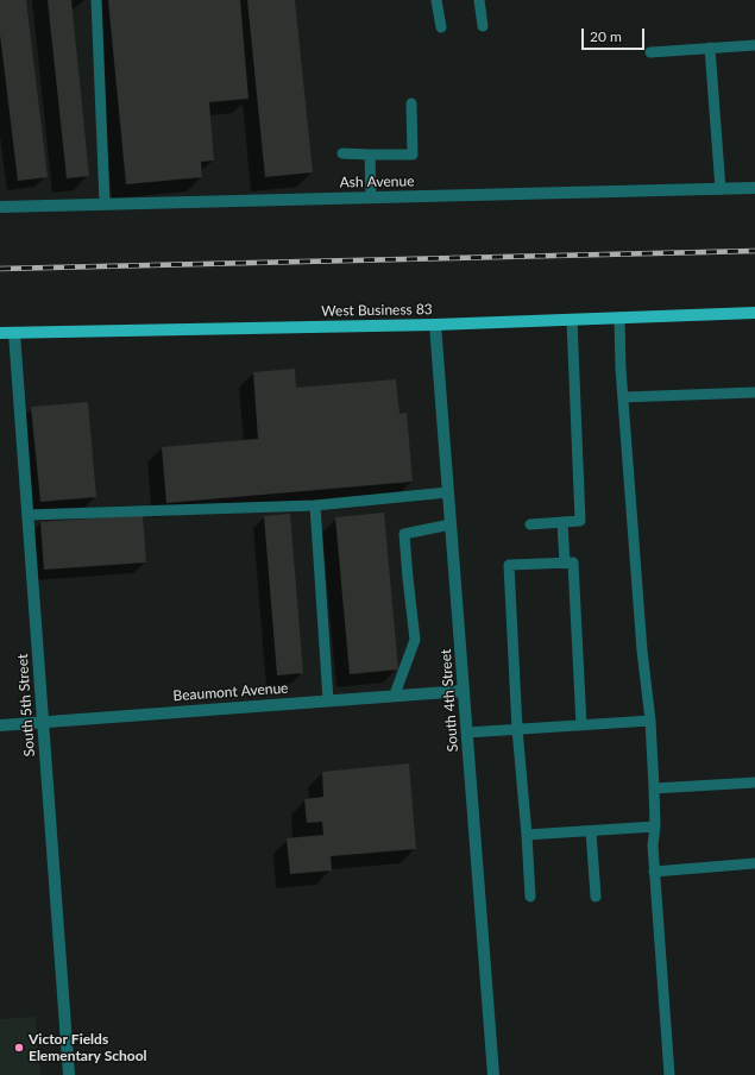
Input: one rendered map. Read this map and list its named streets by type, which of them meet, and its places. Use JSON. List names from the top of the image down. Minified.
{"streets":{"main road":["West Business 83"],"street":["Ash Avenue","Beaumont Avenue","South 4th Street","South 5th Street"]},"crossings":[["West Business 83","South 4th Street"],["West Business 83","South 5th Street"],["Beaumont Avenue","South 4th Street"],["Beaumont Avenue","South 5th Street"]],"places":["Victor Fields Elementary School"],"scale_bar":"20 m"}
